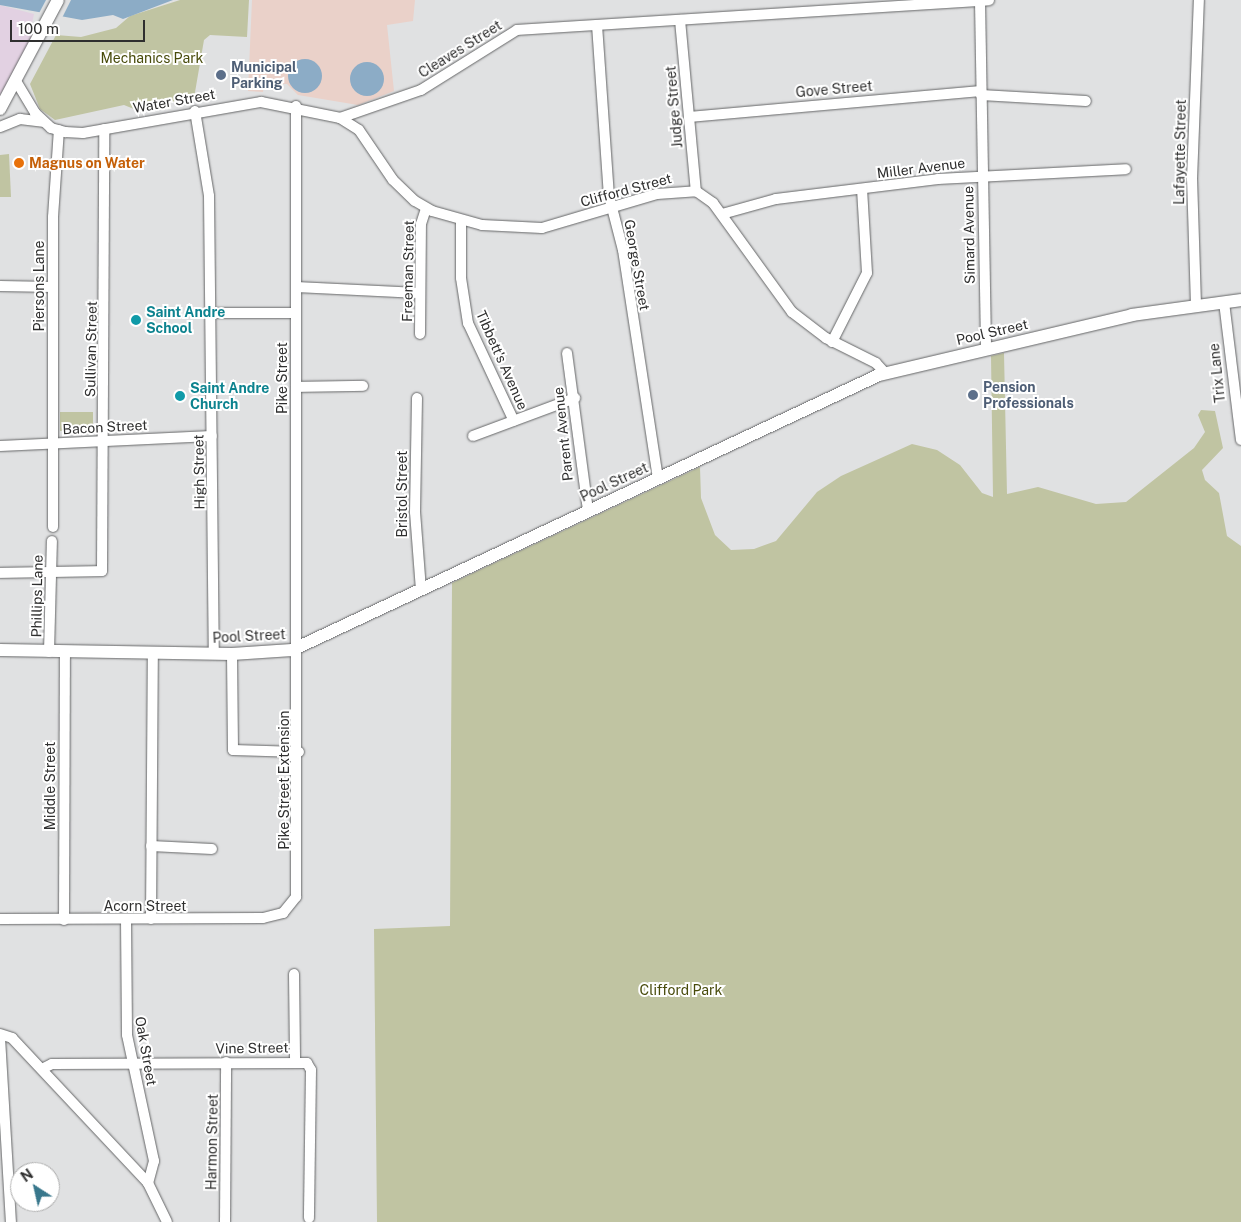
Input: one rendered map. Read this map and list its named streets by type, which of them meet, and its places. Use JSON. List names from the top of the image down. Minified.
{"streets":{"main road":["Pool Street"],"street":["Cleaves Street","Gove Street","Water Street","Judge Street","Lafayette Street","Miller Avenue","Clifford Street","Simard Avenue","George Street","Freeman Street","Piersons Lane","Sullivan Street","Tibbett's Avenue","Trix Lane","Pike Street","Bacon Street","Parent Avenue","High Street","Bristol Street","Phillips Lane","Pike Street Extension","Middle Street","Acorn Street","Vine Street","Oak Street","Harmon Street"]},"crossings":[["Cleaves Street","Water Street"],["Cleaves Street","Judge Street"],["Cleaves Street","Clifford Street"],["Cleaves Street","Simard Avenue"],["Cleaves Street","George Street"],["Gove Street","Judge Street"],["Gove Street","Simard Avenue"],["Water Street","Clifford Street"],["Water Street","Piersons Lane"],["Water Street","Sullivan Street"],["Water Street","Pike Street"],["Water Street","High Street"],["Judge Street","Clifford Street"],["Lafayette Street","Pool Street"],["Miller Avenue","Simard Avenue"],["Clifford Street","George Street"],["Clifford Street","Freeman Street"],["Clifford Street","Tibbett's Avenue"],["Simard Avenue","Pool Street"],["George Street","Pool Street"],["Piersons Lane","Bacon Street"],["Pool Street","Trix Lane"],["Pool Street","Pike Street"],["Pool Street","Parent Avenue"],["Pool Street","High Street"],["Pool Street","Bristol Street"],["Pool Street","Phillips Lane"],["Pool Street","Pike Street Extension"],["Pool Street","Middle Street"],["Sullivan Street","Bacon Street"],["Sullivan Street","Phillips Lane"],["Pike Street","Pike Street Extension"],["Bacon Street","High Street"],["Pike Street Extension","Acorn Street"],["Middle Street","Acorn Street"],["Acorn Street","Oak Street"],["Vine Street","Oak Street"],["Vine Street","Harmon Street"]],"parks":["Mechanics Park","Clifford Park"],"places":["Municipal Parking","Magnus on Water","Saint Andre School","Pension Professionals","Saint Andre Church"],"scale_bar":"100 m","north":"top left"}
